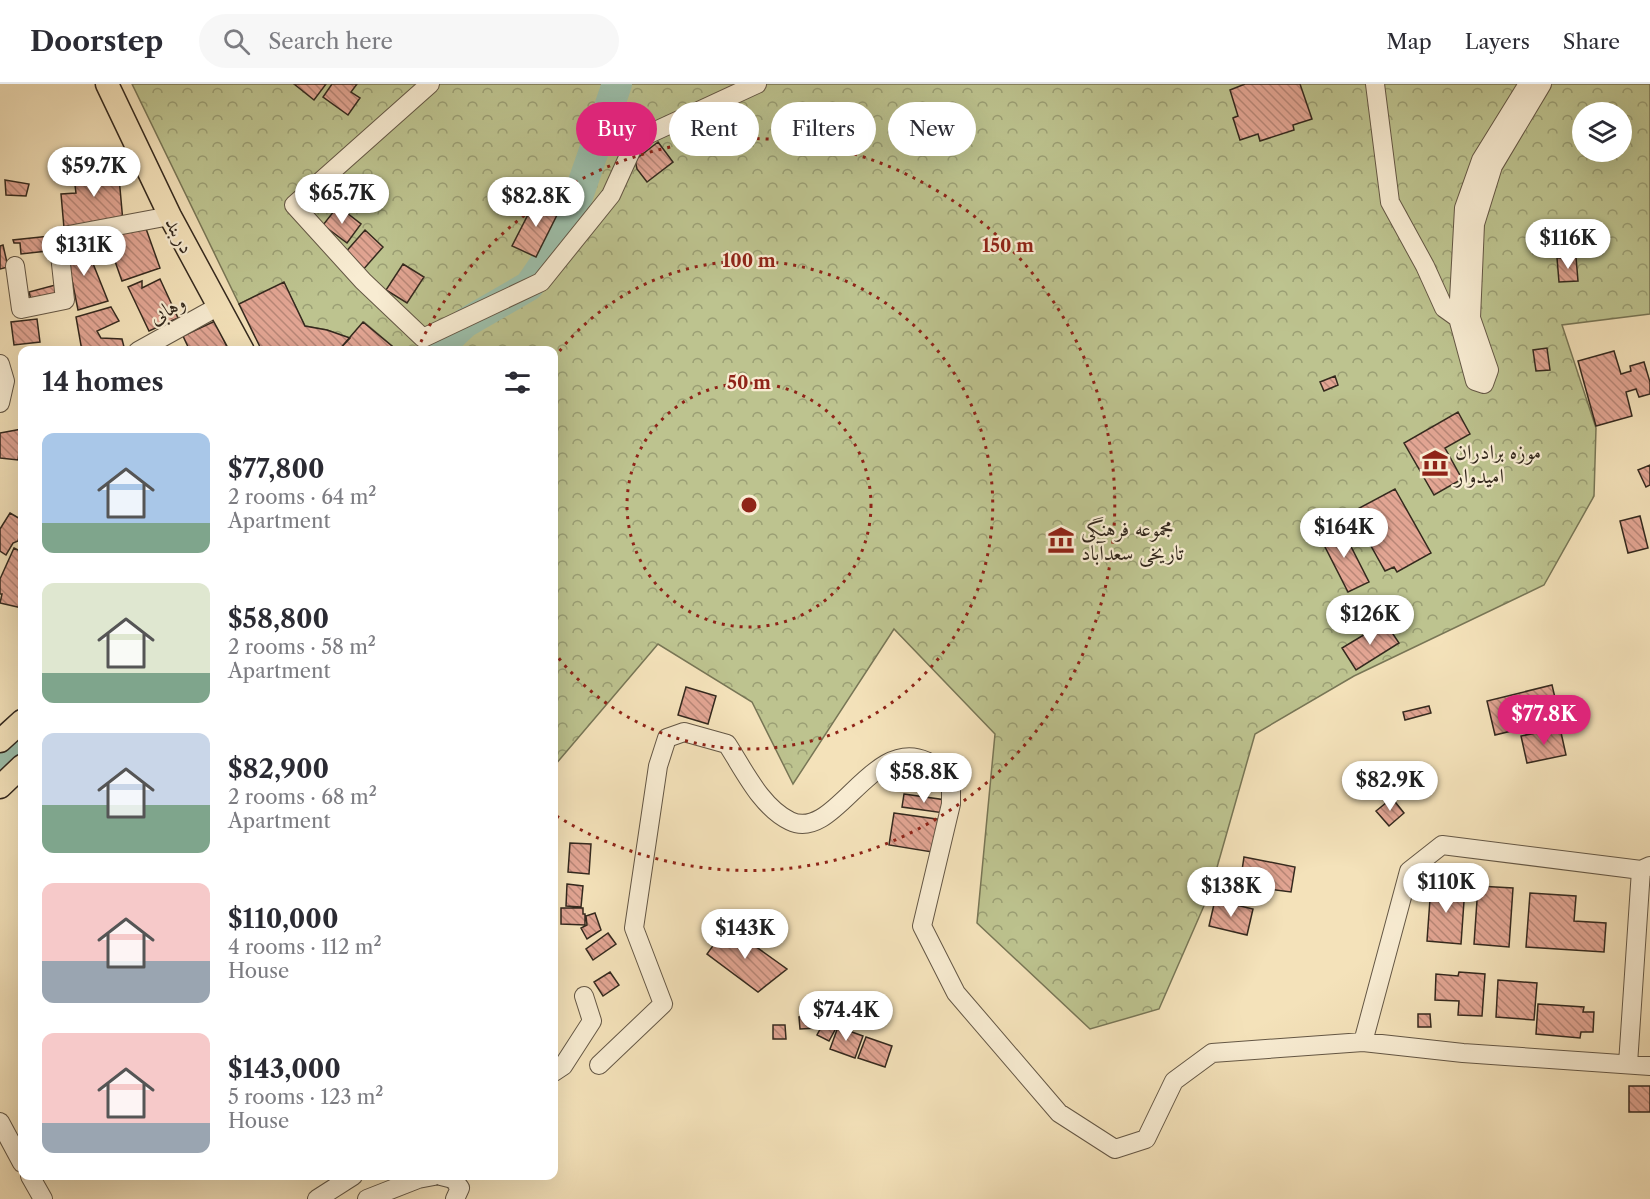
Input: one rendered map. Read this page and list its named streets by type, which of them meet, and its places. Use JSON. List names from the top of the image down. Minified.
{"streets":{"main road":["دربند"],"street":["وهابی"]},"crossings":[["دربند","وهابی"]],"places":{"museum":["موزه برادران امیدوار","مجموعه فرهنگی تاریخی سعدآباد"]},"page":{"header":"Doorstep","search":"Search here","nav":["Map","Layers","Share"],"chip":["Buy","Rent","Filters","New"],"price":["$59.7K","$65.7K","$82.8K","$116K","$131K","$164K","$126K","$77.8K","$58.8K","$82.9K","$110K","$138K","$143K","$74.4K"],"heading":"14 homes","list":[{"name":"$77,800","note":"2 rooms · 64 m² · Apartment"},{"name":"$58,800","note":"2 rooms · 58 m² · Apartment"},{"name":"$82,900","note":"2 rooms · 68 m² · Apartment"},{"name":"$110,000","note":"4 rooms · 112 m² · House"},{"name":"$143,000","note":"5 rooms · 123 m² · House"}]},"rings":["150 m","100 m","50 m"]}
